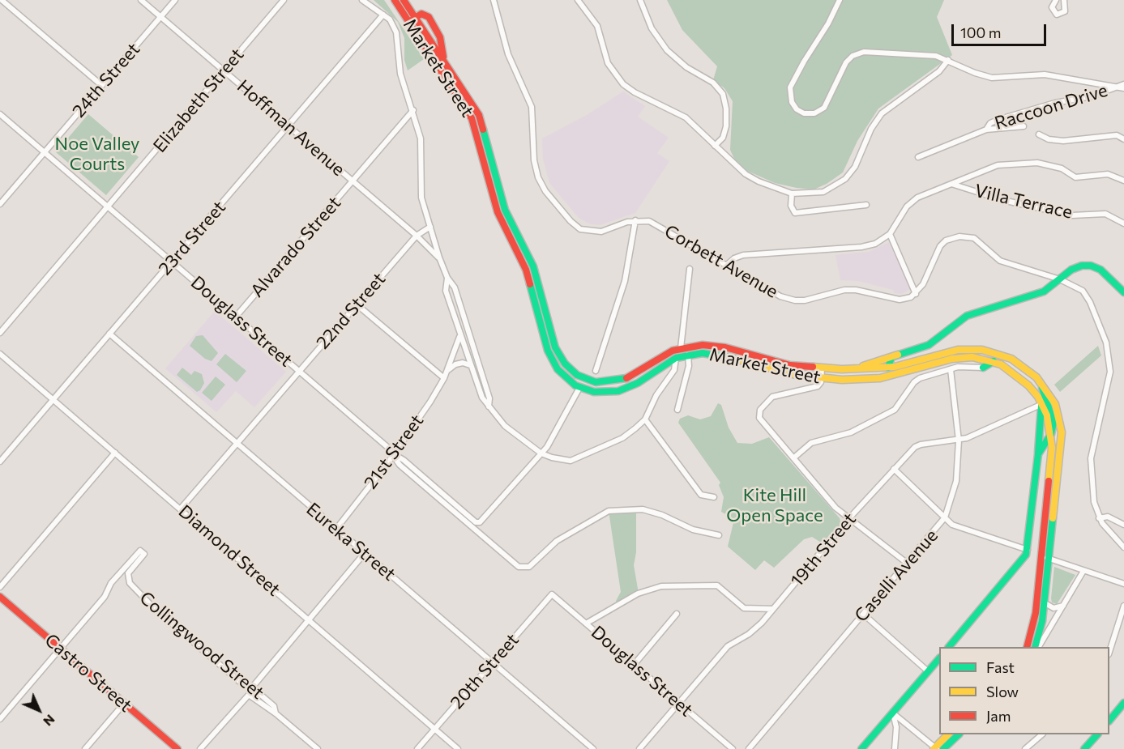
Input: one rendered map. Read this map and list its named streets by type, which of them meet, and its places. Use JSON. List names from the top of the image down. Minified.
{"streets":{"main road":["Market Street","Castro Street"],"street":["24th Street","Elizabeth Street","Raccoon Drive","Hoffman Avenue","Villa Terrace","23rd Street","Alvarado Street","Corbett Avenue","22nd Street","Douglass Street","21st Street","Eureka Street","19th Street","Diamond Street","Caselli Avenue","Collingwood Street","20th Street"]},"crossings":[["Market Street","19th Street"],["24th Street","Hoffman Avenue"],["24th Street","Douglass Street"],["Elizabeth Street","Hoffman Avenue"],["Elizabeth Street","Douglass Street"],["Hoffman Avenue","23rd Street"],["Hoffman Avenue","Alvarado Street"],["Hoffman Avenue","22nd Street"],["23rd Street","Douglass Street"],["23rd Street","Eureka Street"],["23rd Street","Diamond Street"],["Alvarado Street","Douglass Street"],["22nd Street","Douglass Street"],["22nd Street","Eureka Street"],["22nd Street","Diamond Street"],["Douglass Street","21st Street"],["Douglass Street","19th Street"],["Douglass Street","20th Street"],["21st Street","Eureka Street"],["Eureka Street","20th Street"],["19th Street","Caselli Avenue"],["Diamond Street","20th Street"],["Collingwood Street","Castro Street"]],"parks":["Noe Valley Courts","Kite Hill Open Space"],"legend":["Fast","Slow","Jam"],"scale_bar":"100 m","north":"bottom right"}
